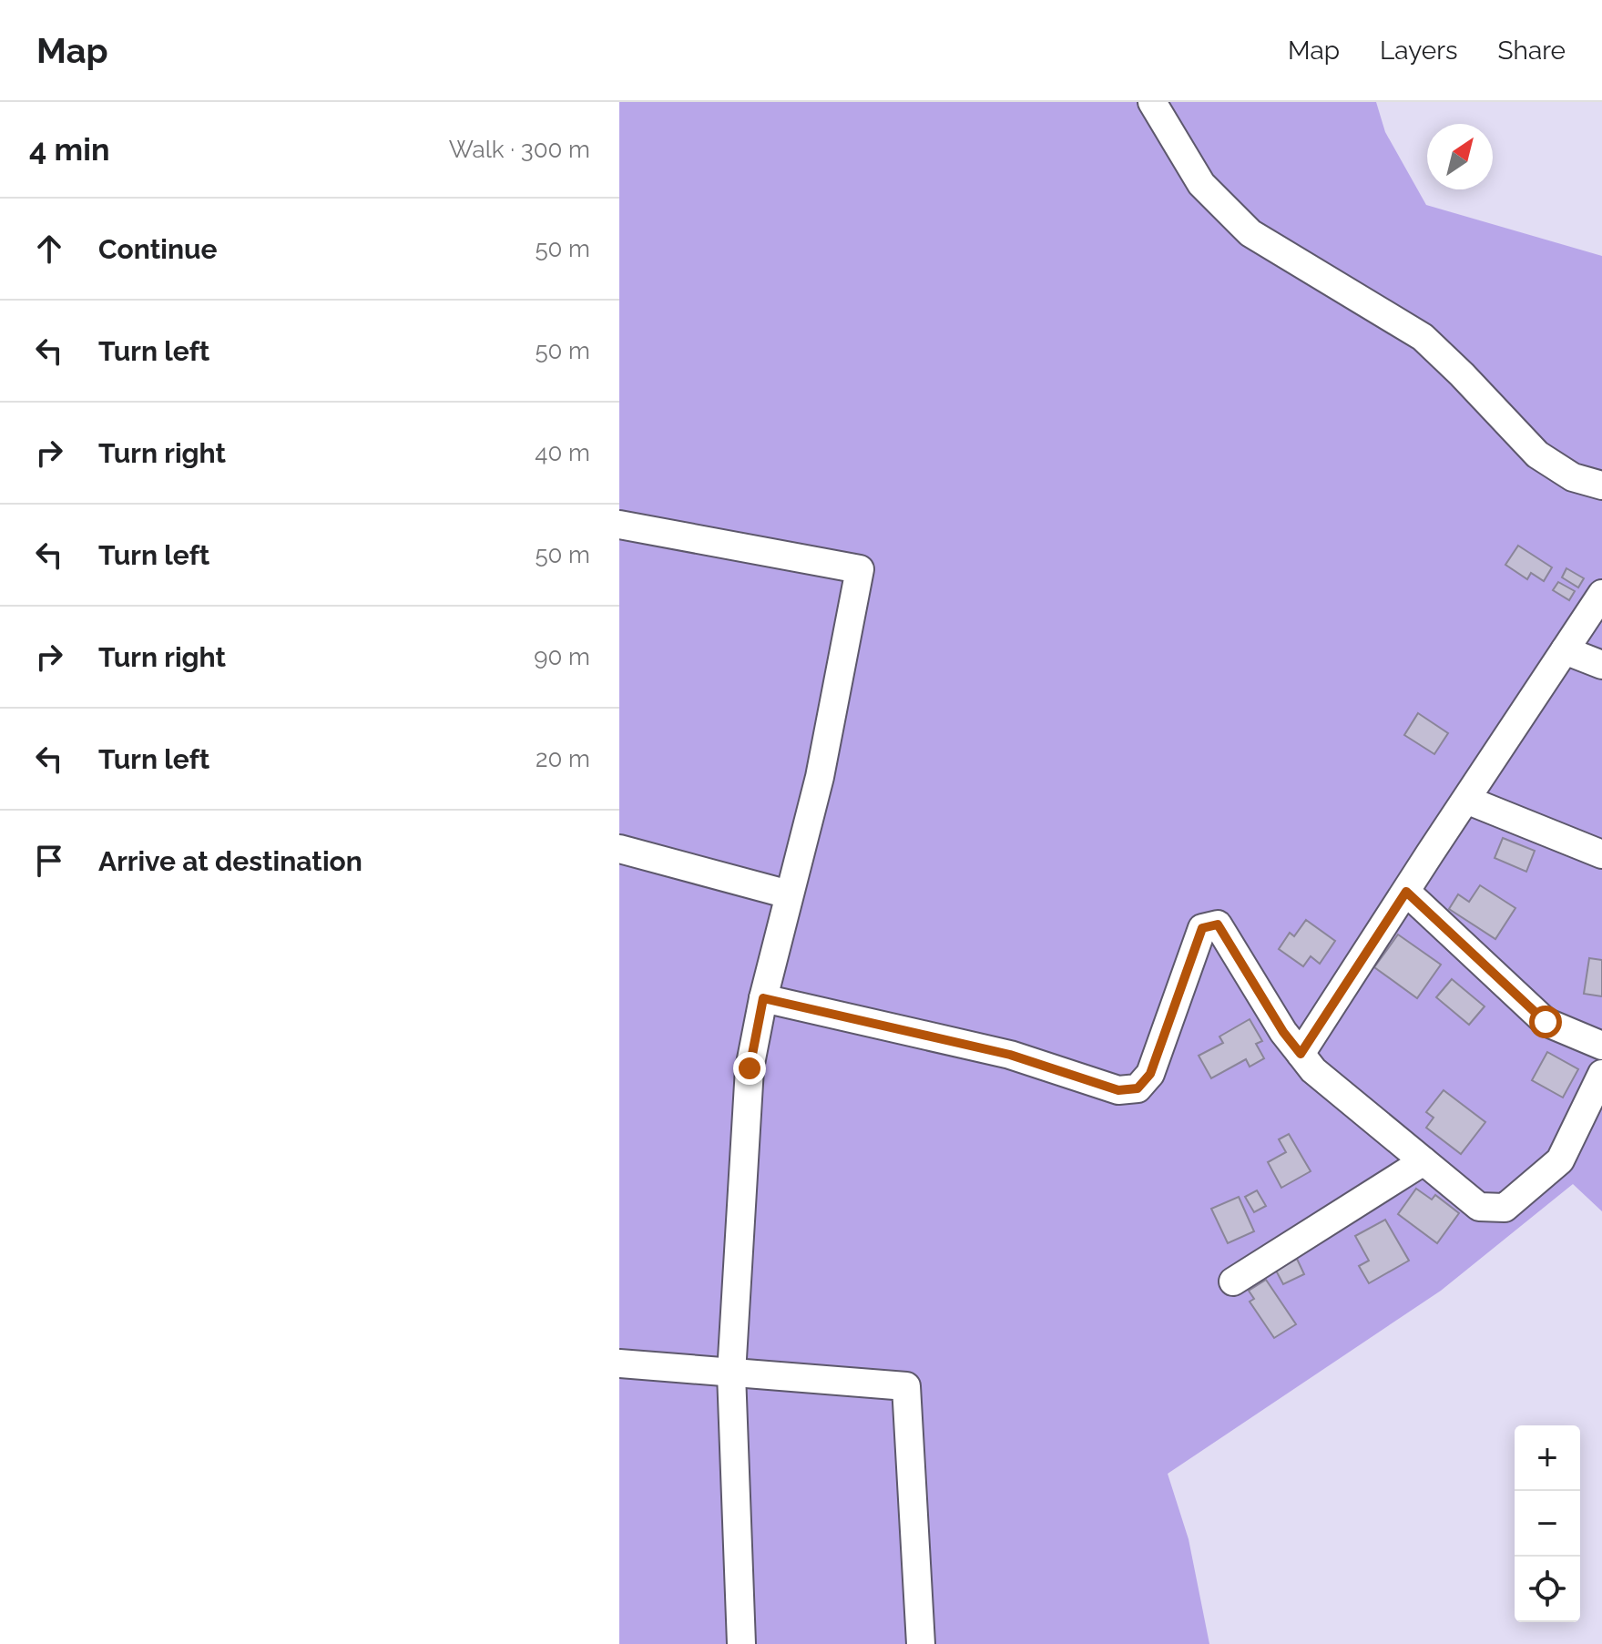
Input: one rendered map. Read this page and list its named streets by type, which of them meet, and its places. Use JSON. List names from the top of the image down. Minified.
{"north":"top right","page":{"header":"Map","nav":["Map","Layers","Share"],"heading":["4 min","Walk · 300 m"],"list":[["Continue","50 m"],["Turn left","50 m"],["Turn right","40 m"],["Turn left","50 m"],["Turn right","90 m"],["Turn left","20 m"],"Arrive at destination"],"map_buttons":["+","−"]}}
